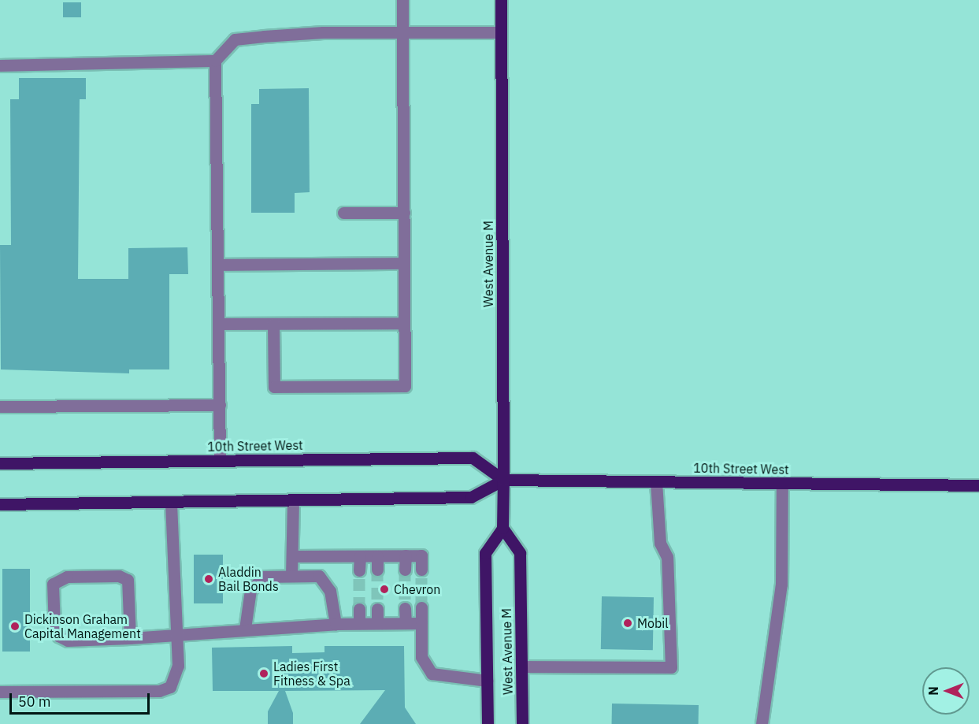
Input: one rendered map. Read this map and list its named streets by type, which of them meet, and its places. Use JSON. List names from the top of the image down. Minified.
{"streets":{"main road":["West Avenue M","10th Street West"]},"crossings":[["West Avenue M","10th Street West"]],"places":["Aladdin Bail Bonds","Chevron","Mobil","Dickinson Graham Capital Management","Ladies First Fitness & Spa"],"scale_bar":"50 m","north":"left"}
